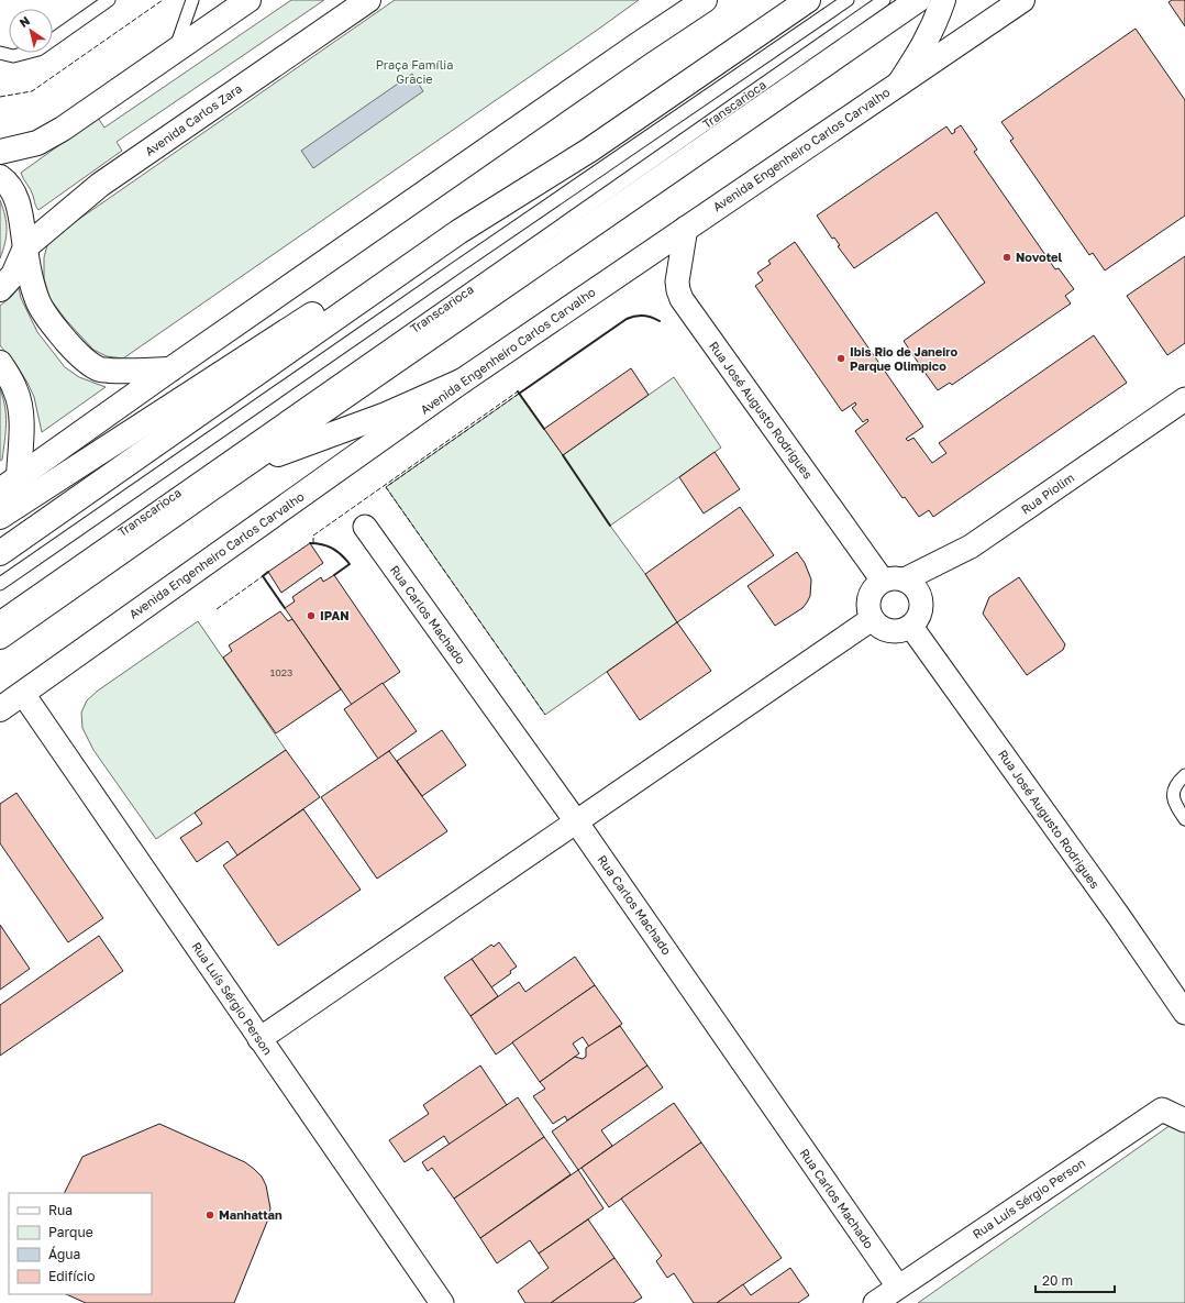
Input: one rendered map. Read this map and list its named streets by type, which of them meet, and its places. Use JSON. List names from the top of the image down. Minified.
{"streets":{"main road":["Avenida Carlos Zara","Avenida Engenheiro Carlos Carvalho"],"street":["Rua José Augusto Rodrigues","Rua Piolim","Rua Carlos Machado","Rua Luís Sérgio Person"],"lane":["Transcarioca"]},"crossings":[["Avenida Engenheiro Carlos Carvalho","Rua José Augusto Rodrigues"],["Avenida Engenheiro Carlos Carvalho","Rua Luís Sérgio Person"],["Rua José Augusto Rodrigues","Rua Piolim"],["Rua Carlos Machado","Rua Luís Sérgio Person"]],"parks":["Praça Família Gracie"],"places":["Novotel","Ibis Rio de Janeiro Parque Olimpico","IPAN","Manhattan"],"house_numbers":["1023"],"legend":["Rua","Parque","Água","Edifício"],"scale_bar":"20 m","north":"top left"}
